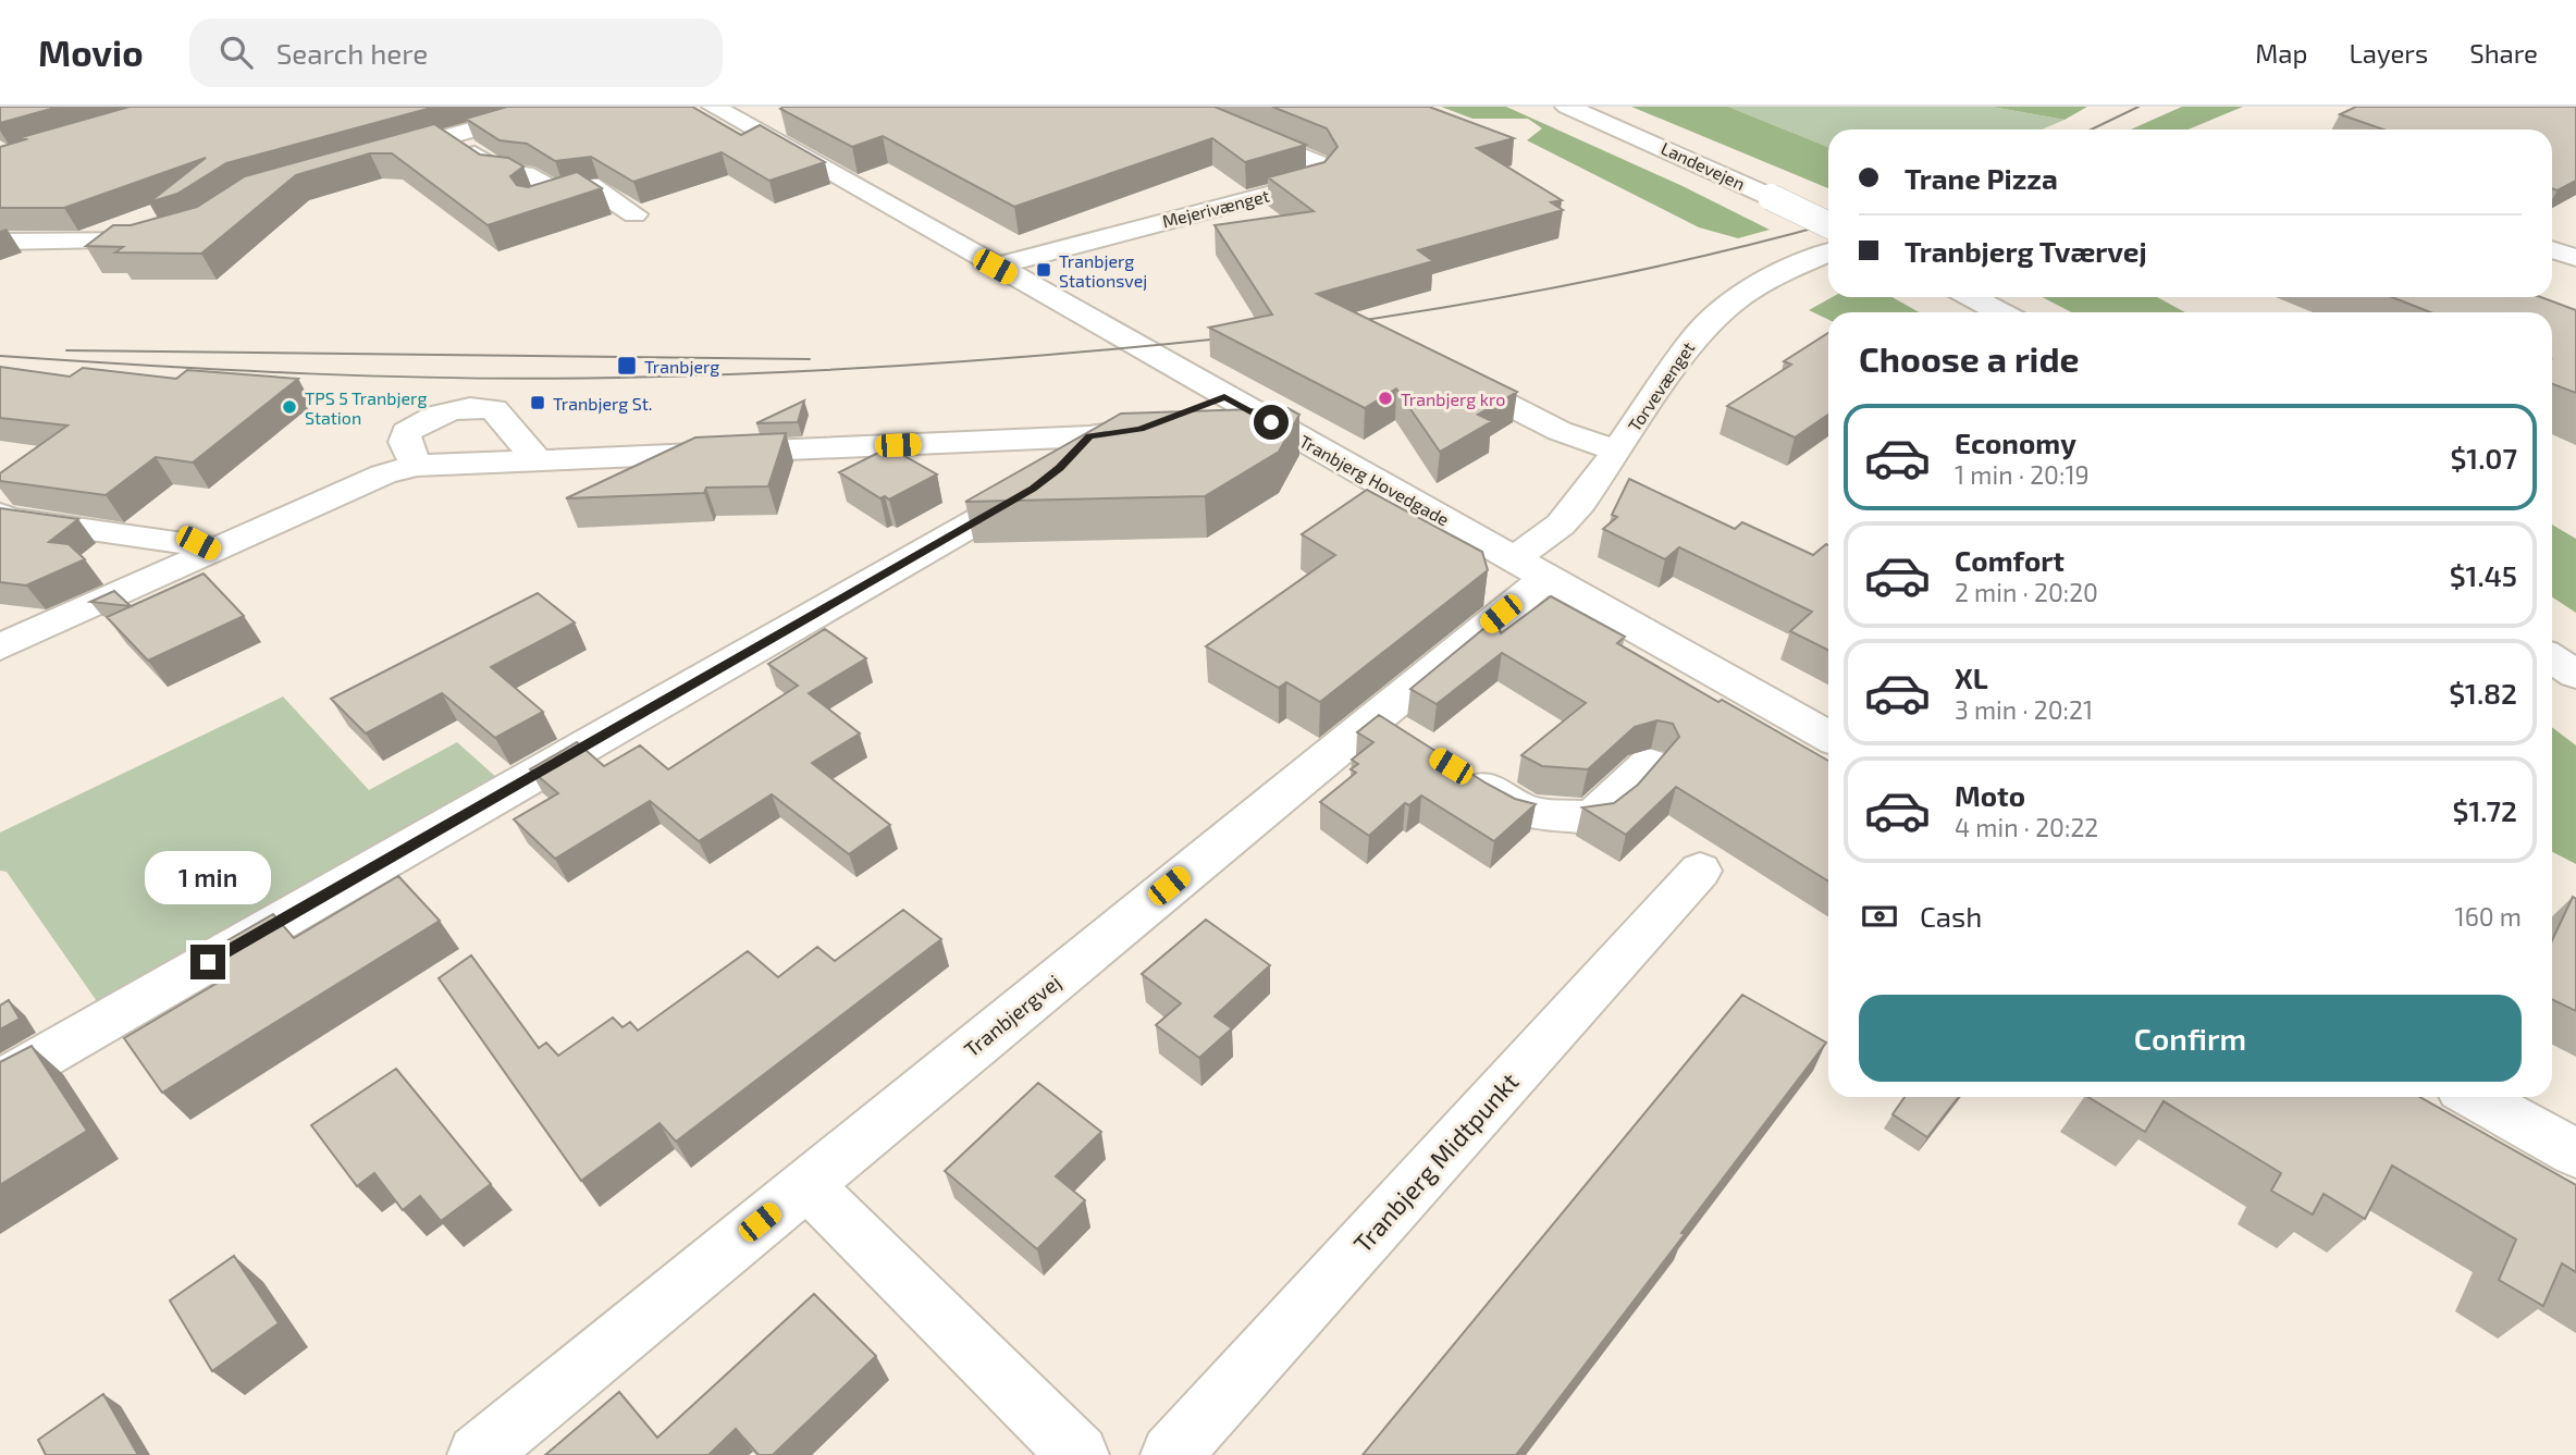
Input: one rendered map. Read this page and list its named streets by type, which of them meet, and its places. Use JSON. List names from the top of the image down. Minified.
{"streets":{"street":["Landevejen","Mejerivænget","Torvevænget","Tranbjerg Hovedgade","Tranbjergvej","Tranbjerg Midtpunkt"]},"crossings":[["Mejerivænget","Tranbjerg Hovedgade"],["Torvevænget","Tranbjerg Hovedgade"],["Torvevænget","Tranbjergvej"],["Tranbjerg Hovedgade","Tranbjergvej"]],"places":{"transit":["Tranbjerg Stationsvej","Tranbjerg","Tranbjerg St."],"other":["Tranbjerg kro","TPS 5 Tranbjerg Station"]},"page":{"header":"Movio","search":"Search here","nav":["Map","Layers","Share"],"banner":["Trane Pizza","Tranbjerg Tværvej"],"heading":"Choose a ride","list":[{"name":"Economy","note":"1 min · 20:19","value":"$1.07"},{"name":"Comfort","note":"2 min · 20:20","value":"$1.45"},{"name":"XL","note":"3 min · 20:21","value":"$1.82"},{"name":"Moto","note":"4 min · 20:22","value":"$1.72"}],"bubble":"1 min","pay":["Cash","160 m"],"buttons":"Confirm"}}
